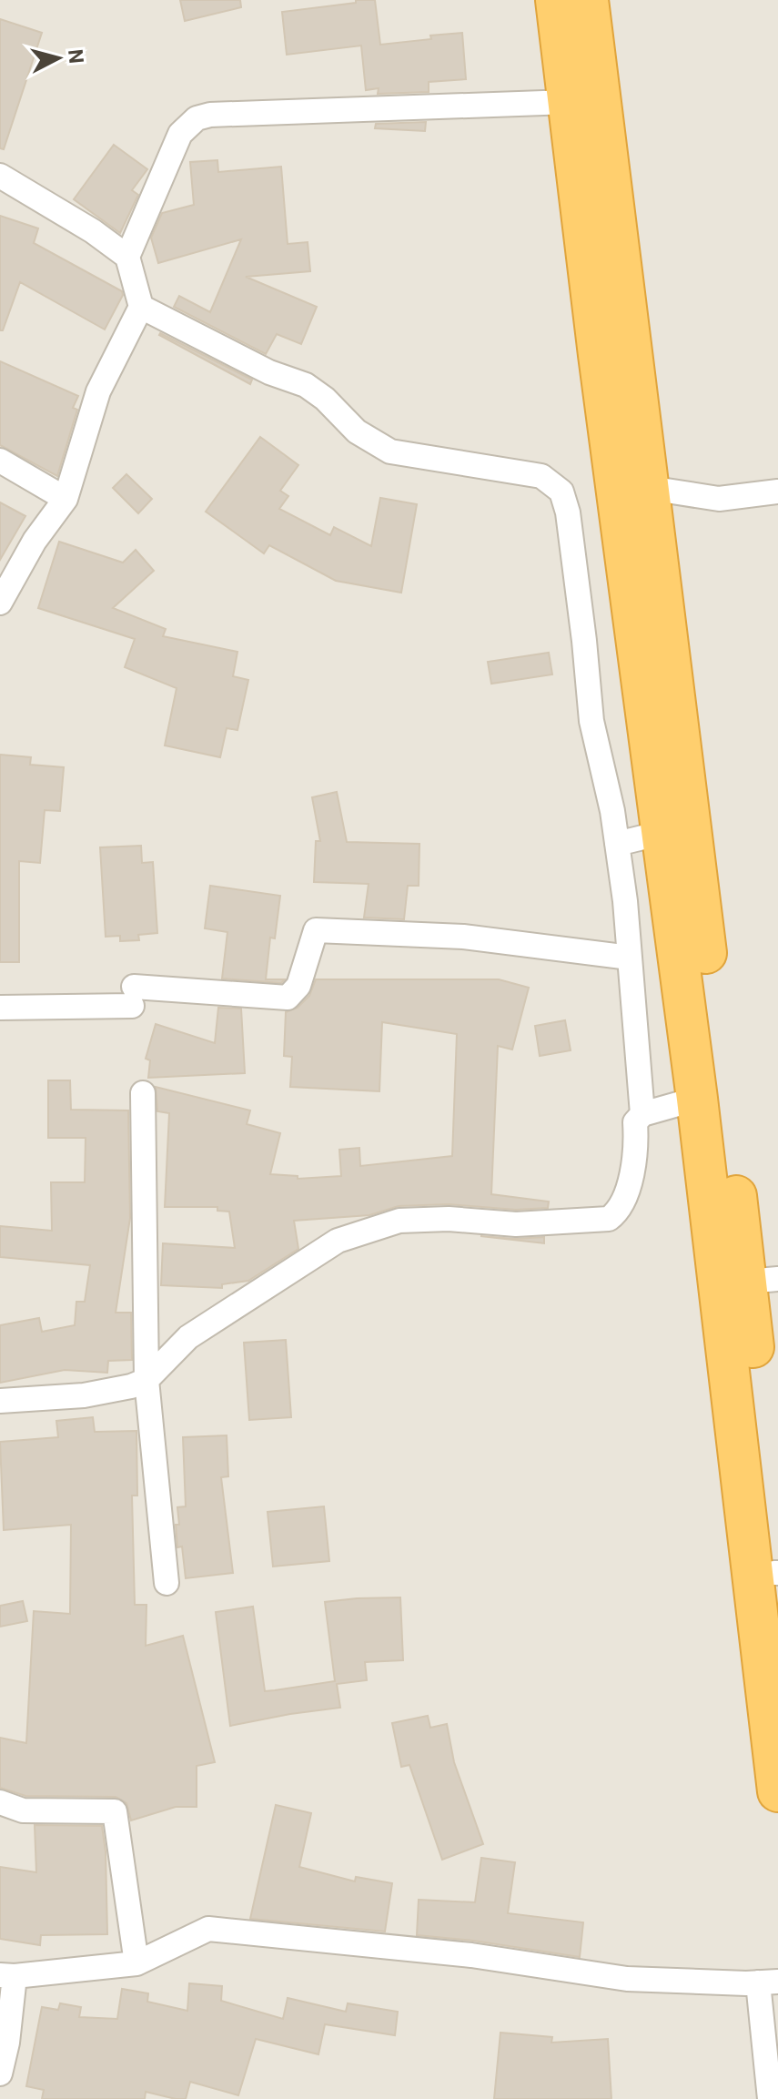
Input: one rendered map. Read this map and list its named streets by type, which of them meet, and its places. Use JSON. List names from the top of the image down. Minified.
{"north":"right"}
